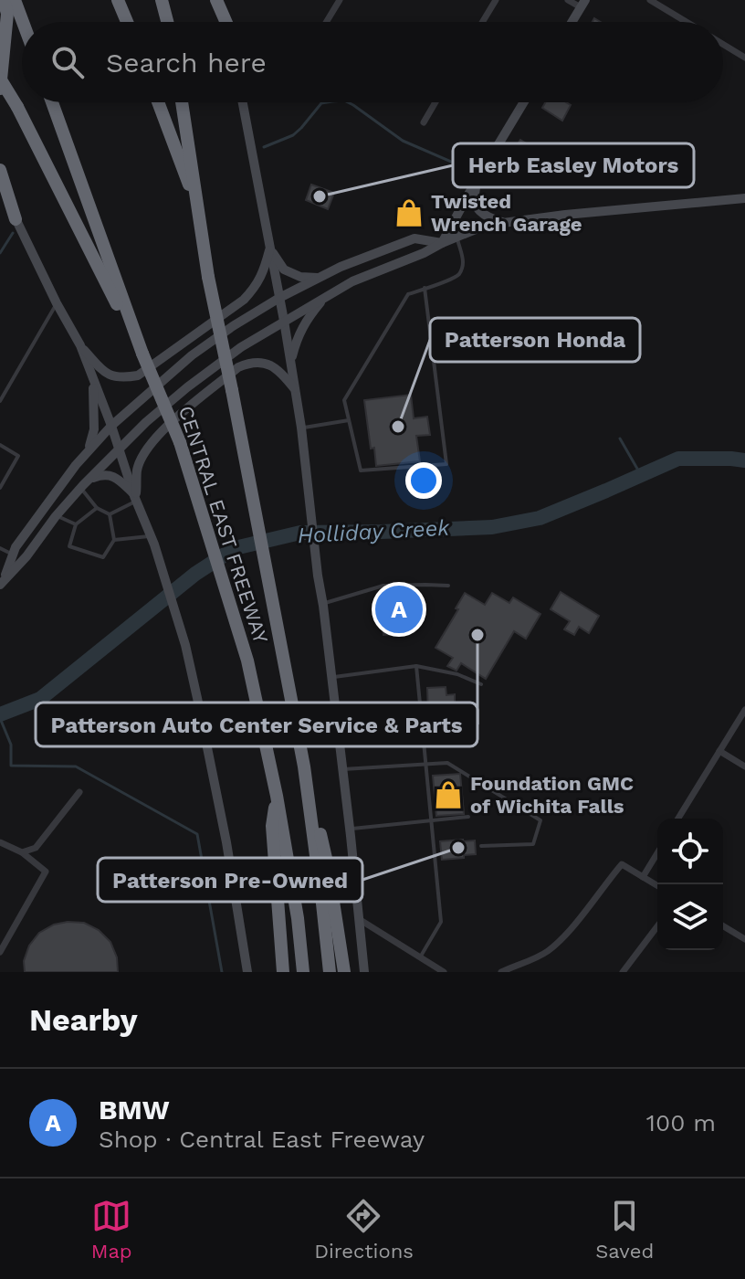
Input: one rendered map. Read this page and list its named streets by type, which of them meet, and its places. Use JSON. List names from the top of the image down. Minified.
{"streets":{"highway":["CENTRAL EAST FREEWAY"]},"water":["Holliday Creek"],"places":{"other":["Herb Easley Motors","Patterson Honda","Patterson Auto Center Service & Parts","Patterson Pre-Owned"],"shop":["Twisted Wrench Garage","Foundation GMC of Wichita Falls"]},"page":{"search":"Search here","pins":"A","heading":"Nearby","list":[{"mark":"A","name":"BMW","note":"Shop · Central East Freeway","value":"100 m"}],"nav":["Map","Directions","Saved"]}}
